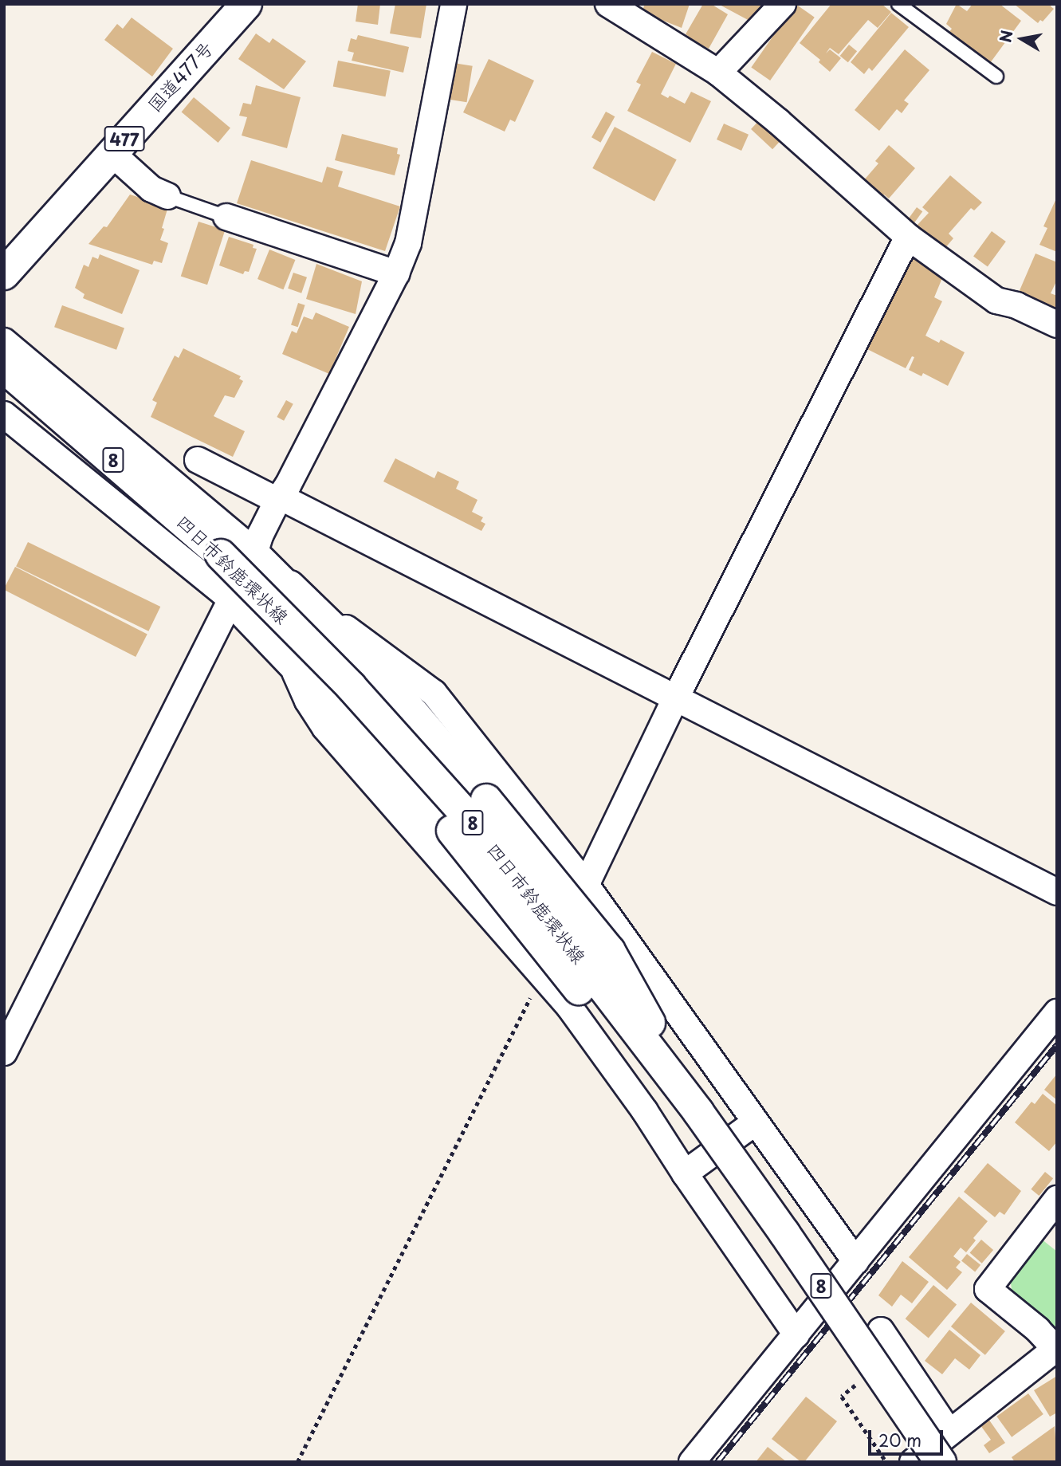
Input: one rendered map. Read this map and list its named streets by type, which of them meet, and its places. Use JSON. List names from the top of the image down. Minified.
{"streets":{"main road":["国道477号","477","8","四日市鈴鹿環状線"]},"crossings":[["8","四日市鈴鹿環状線"]],"scale_bar":"20 m","north":"left"}
